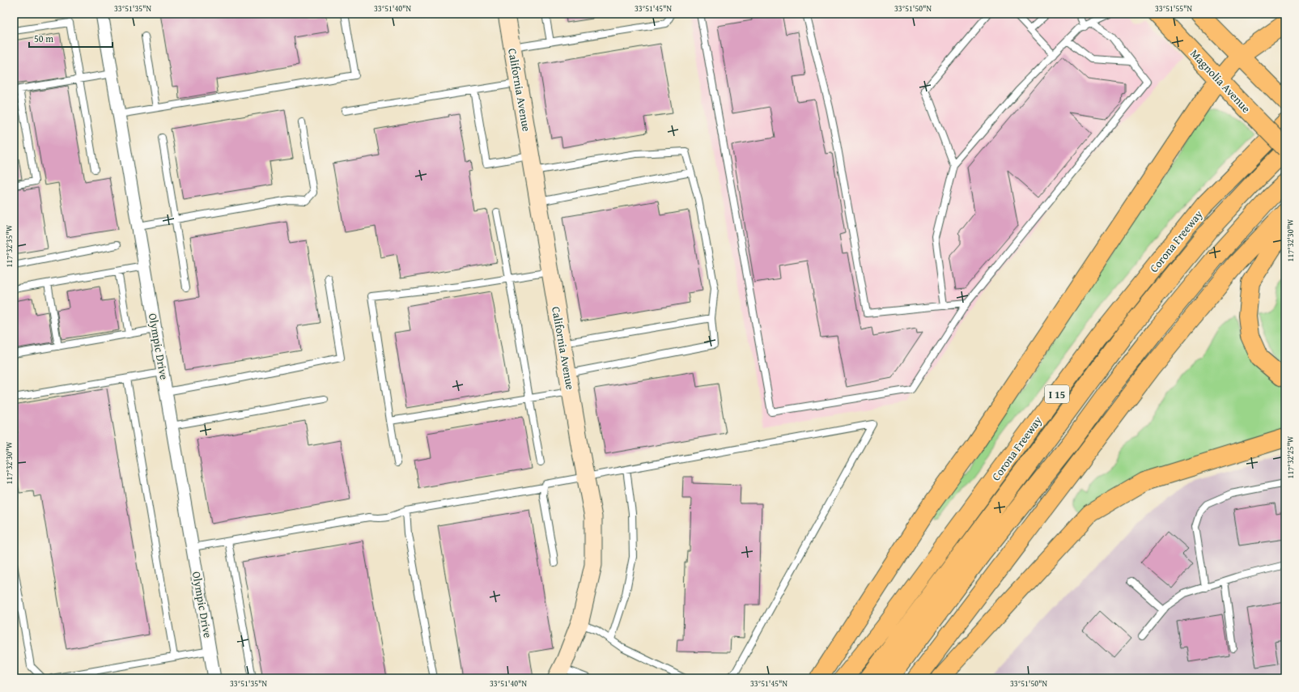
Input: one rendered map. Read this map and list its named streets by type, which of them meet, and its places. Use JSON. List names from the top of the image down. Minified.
{"streets":{"main road":["Magnolia Avenue","California Avenue","Corona Freeway","I 15"],"street":["Olympic Drive"]},"scale_bar":"50 m","coordinates":["33°51'35\"N","33°51'40\"N","33°51'45\"N","33°51'50\"N","33°51'55\"N","117°32'30\"W","117°32'35\"W","117°32'25\"W"]}
